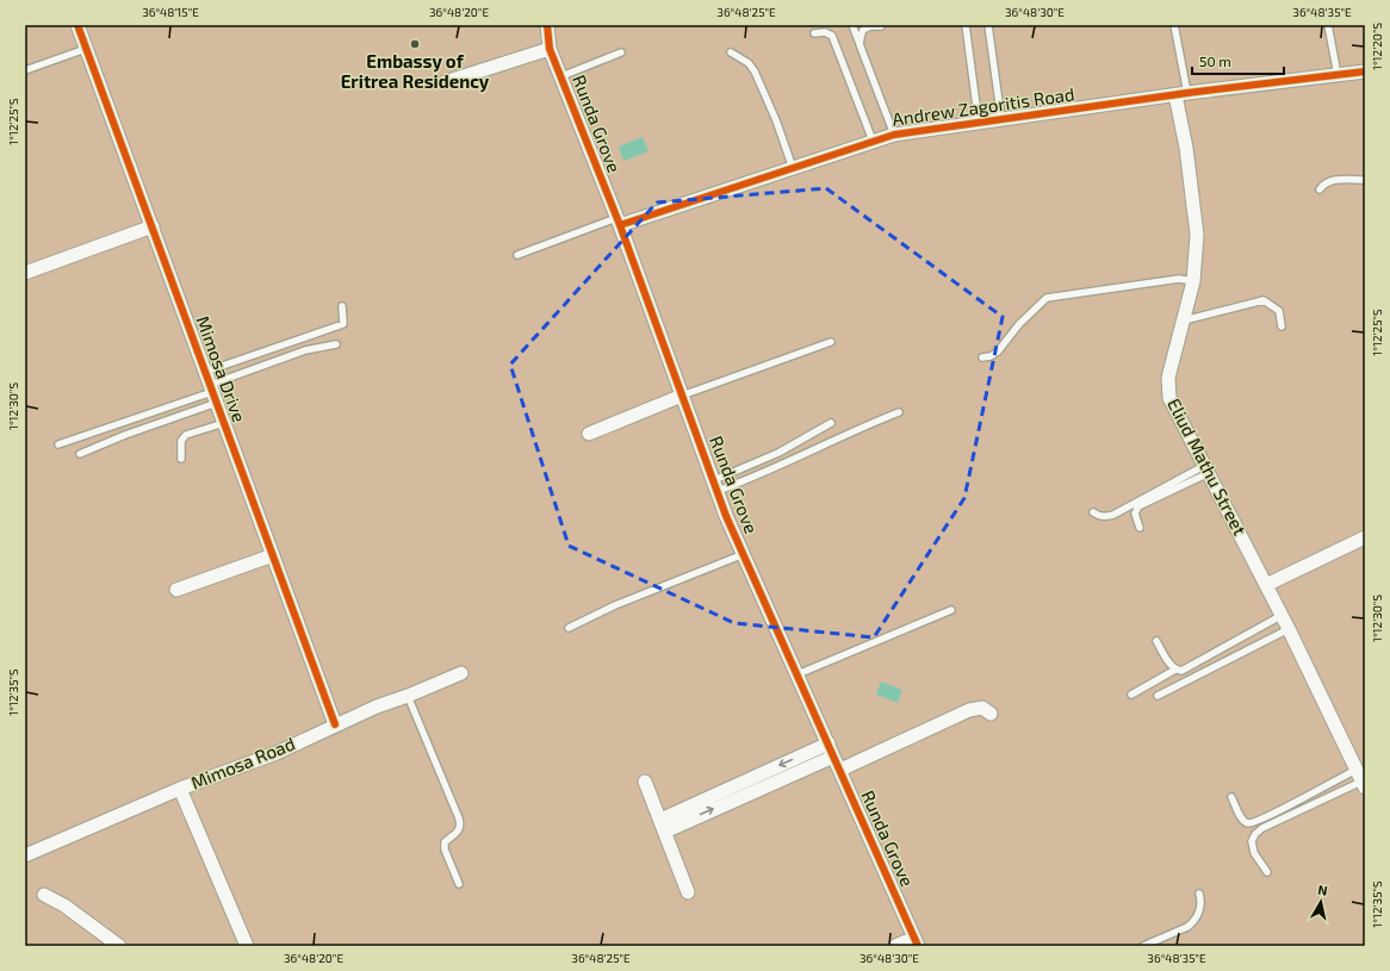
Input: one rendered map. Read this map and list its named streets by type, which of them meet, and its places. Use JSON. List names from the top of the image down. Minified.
{"streets":{"street":["Andrew Zagoritis Road","Runda Grove","Mimosa Drive","Eliud Mathu Street","Mimosa Road"]},"crossings":[["Andrew Zagoritis Road","Runda Grove"],["Andrew Zagoritis Road","Eliud Mathu Street"],["Mimosa Drive","Mimosa Road"]],"places":["Embassy of Eritrea Residency"],"scale_bar":"50 m","north":"top","coordinates":["36°48'15\"E","36°48'20\"E","36°48'25\"E","36°48'30\"E","36°48'35\"E","1°12'20\"S","1°12'25\"S","1°12'30\"S","1°12'35\"S"]}
